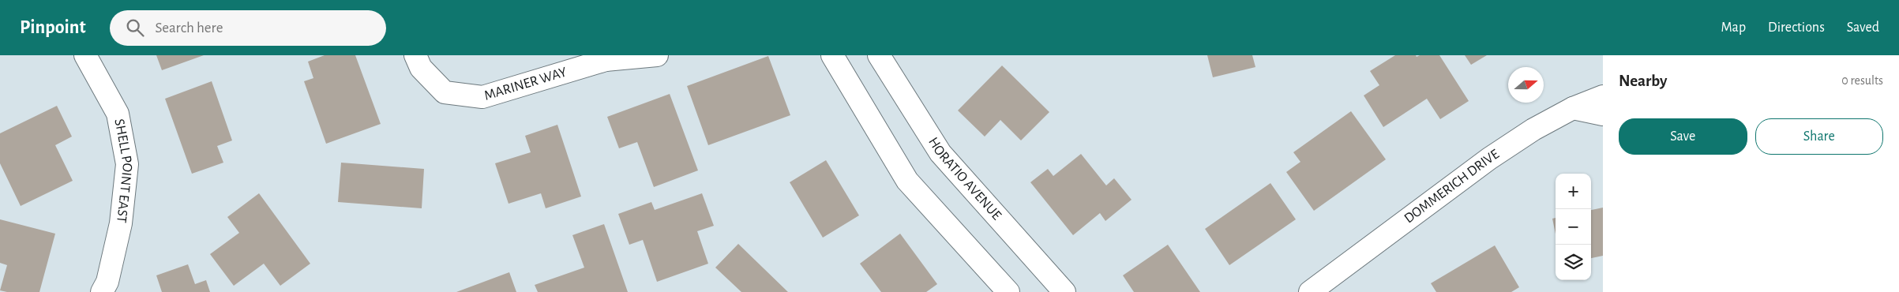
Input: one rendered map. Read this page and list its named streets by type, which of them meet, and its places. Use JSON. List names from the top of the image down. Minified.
{"streets":{"street":["MARINER WAY","SHELL POINT EAST","HORATIO AVENUE","DOMMERICH DRIVE"]},"north":"right","page":{"header":"Pinpoint","search":"Search here","nav":["Map","Directions","Saved"],"heading":["Nearby","0 results"],"buttons":["Save","Share"],"map_buttons":["+","−"]}}
